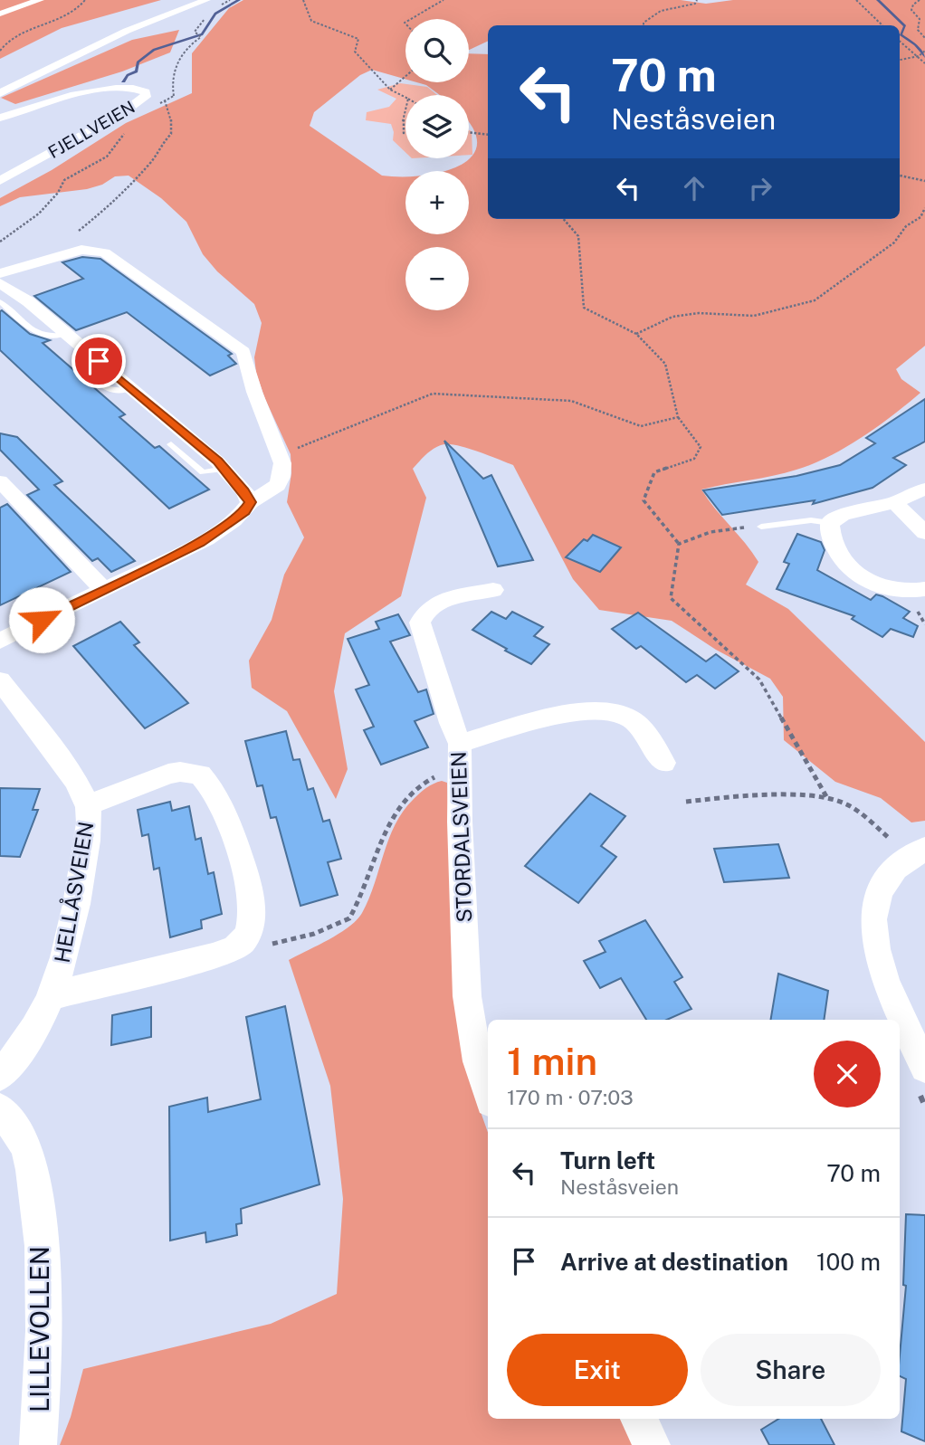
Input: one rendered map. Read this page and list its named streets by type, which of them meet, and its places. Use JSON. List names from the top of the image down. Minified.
{"streets":{"street":["FJELLVEIEN","STORDALSVEIEN","HELLÅSVEIEN","LILLEVOLLEN"]},"page":{"map_buttons":["+","−"],"turn":["70 m","Neståsveien"],"heading":["1 min","170 m · 07:03"],"list":[{"name":"Turn left","note":"Neståsveien","value":"70 m"},{"name":"Arrive at destination","value":"100 m"}],"buttons":["Exit","Share"]}}
